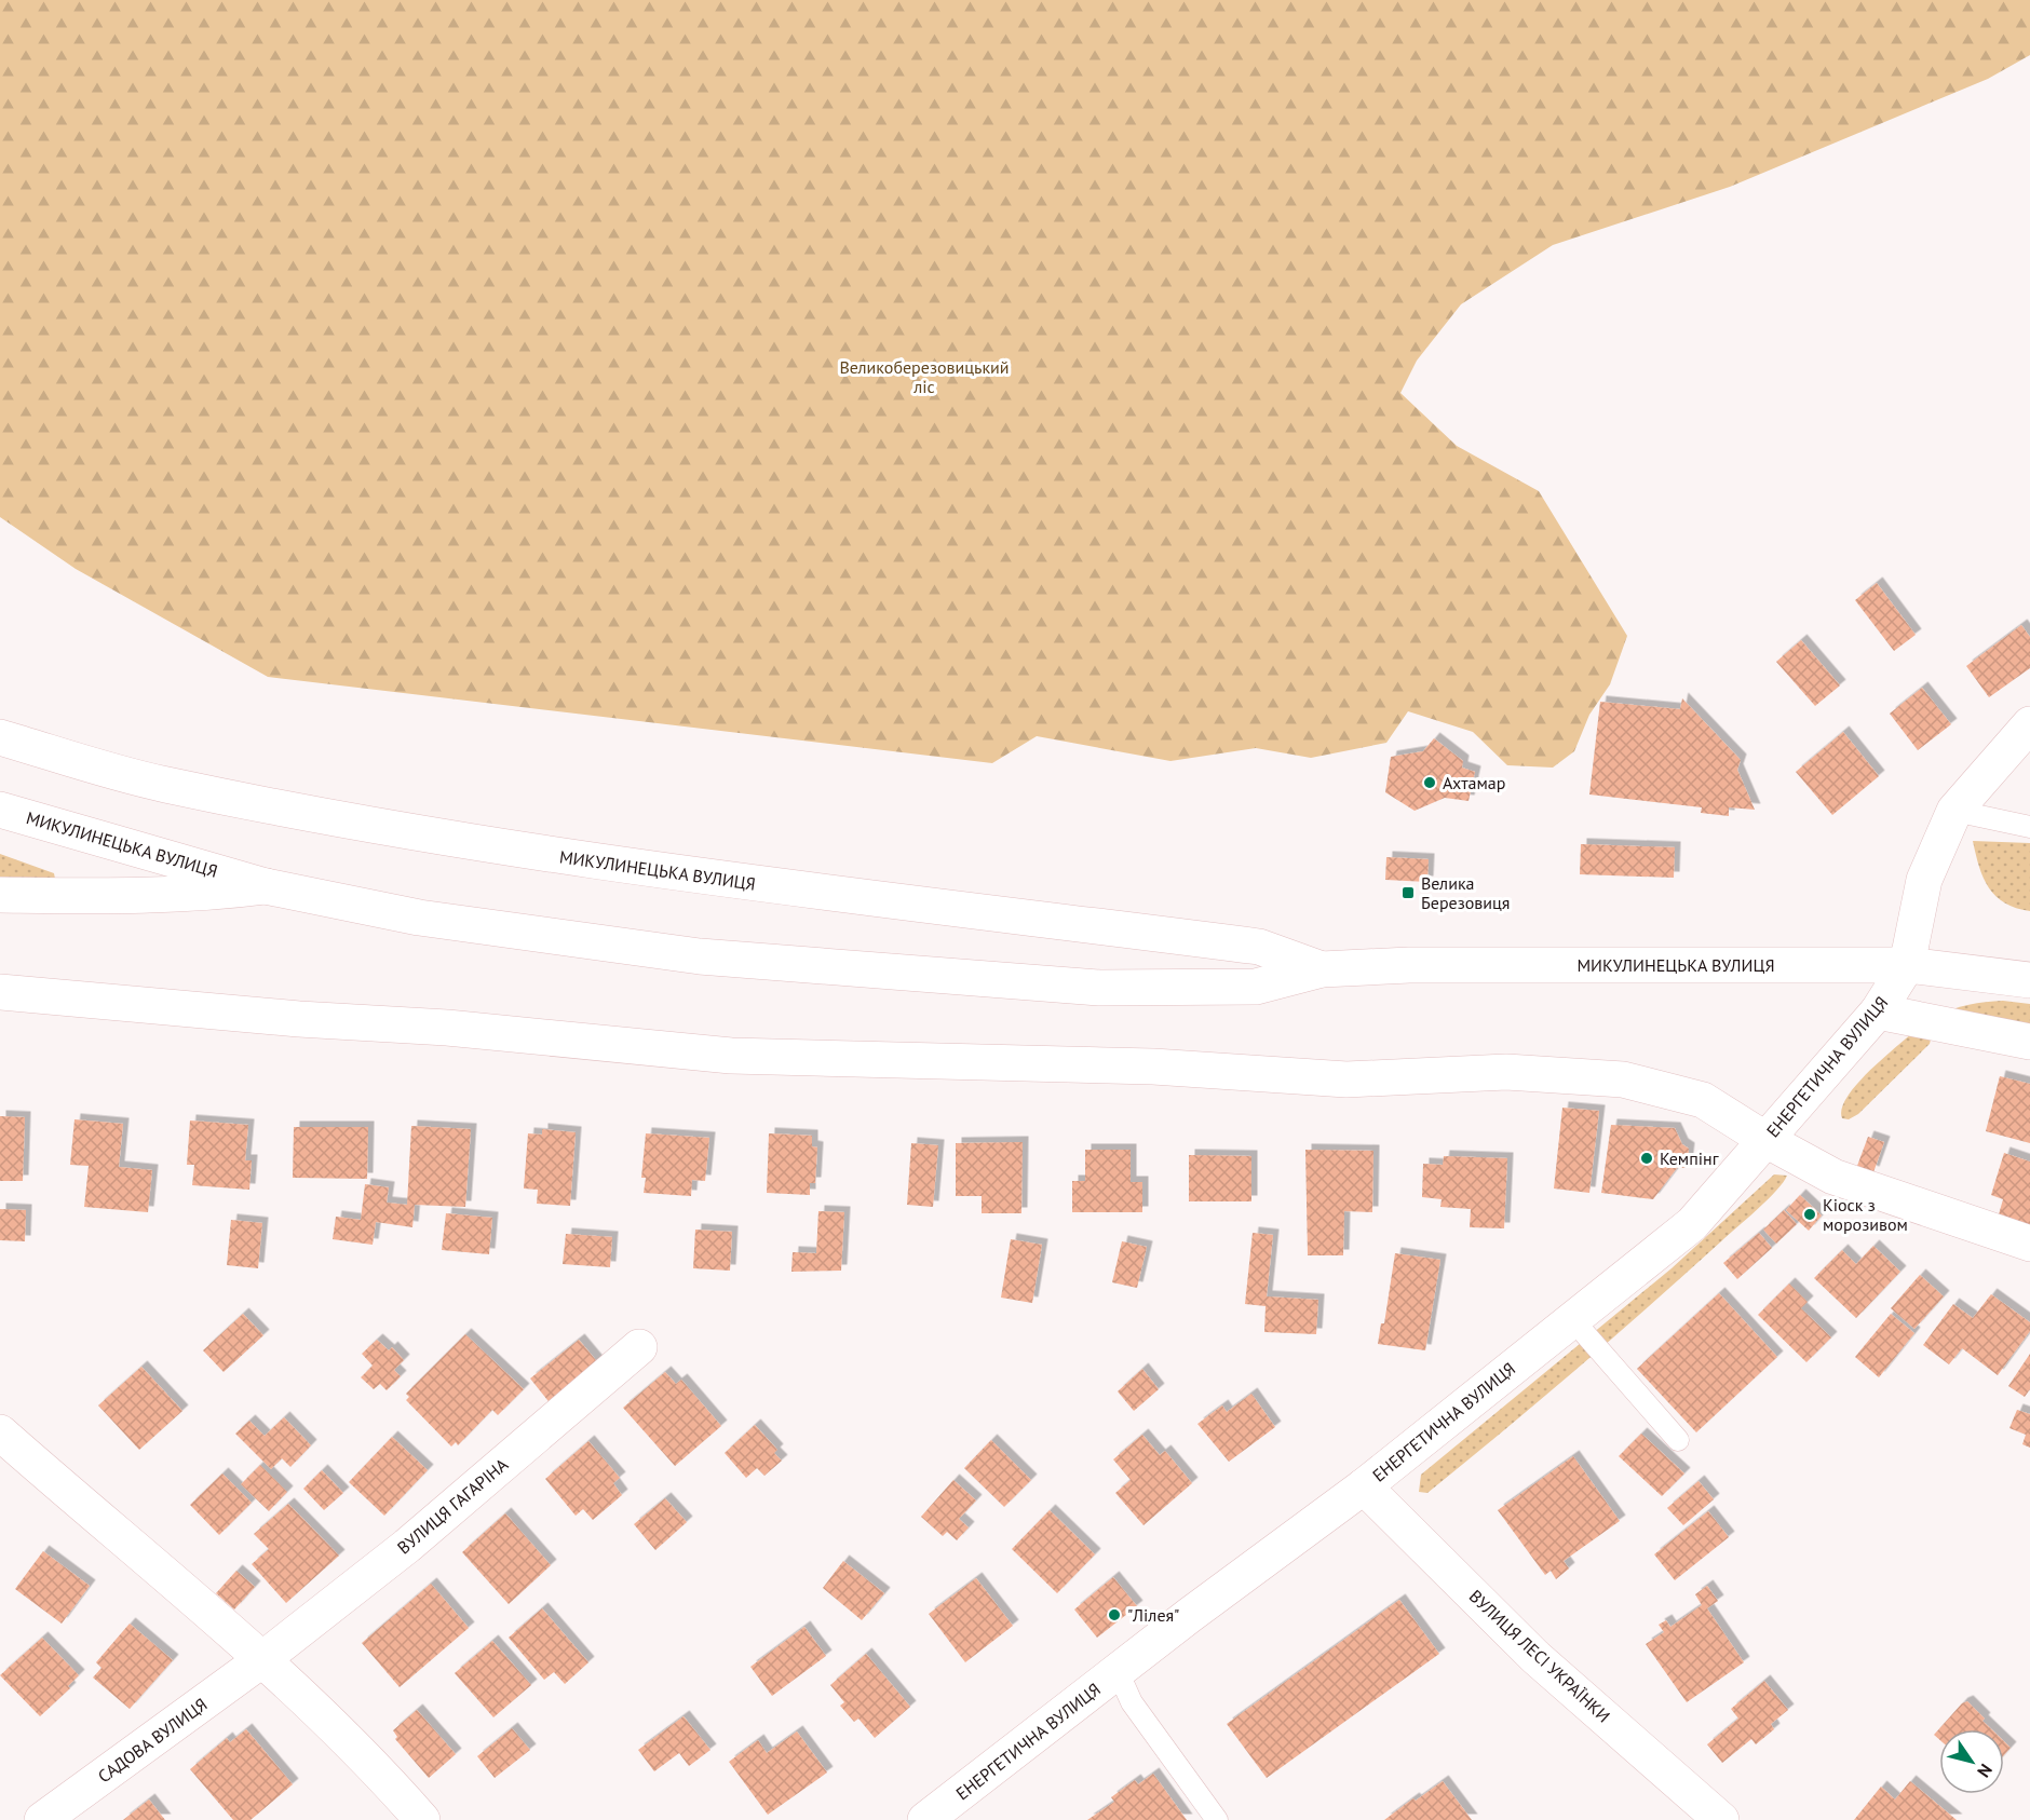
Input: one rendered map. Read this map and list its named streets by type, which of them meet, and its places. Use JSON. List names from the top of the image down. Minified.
{"streets":{"main road":["МИКУЛИНЕЦЬКА ВУЛИЦЯ","ЕНЕРГЕТИЧНА ВУЛИЦЯ","ВУЛИЦЯ ГАГАРІНА","ВУЛИЦЯ ЛЕСІ УКРАЇНКИ","САДОВА ВУЛИЦЯ"]},"crossings":[["МИКУЛИНЕЦЬКА ВУЛИЦЯ","ЕНЕРГЕТИЧНА ВУЛИЦЯ"],["ЕНЕРГЕТИЧНА ВУЛИЦЯ","ВУЛИЦЯ ЛЕСІ УКРАЇНКИ"],["ВУЛИЦЯ ГАГАРІНА","САДОВА ВУЛИЦЯ"]],"parks":["Великоберезовицький ліс"],"places":{"other":["Ахтамар","Кемпінг","Кіоск з морозивом","\"Лілея\""],"transit":["Велика Березовиця"]},"north":"bottom right"}
